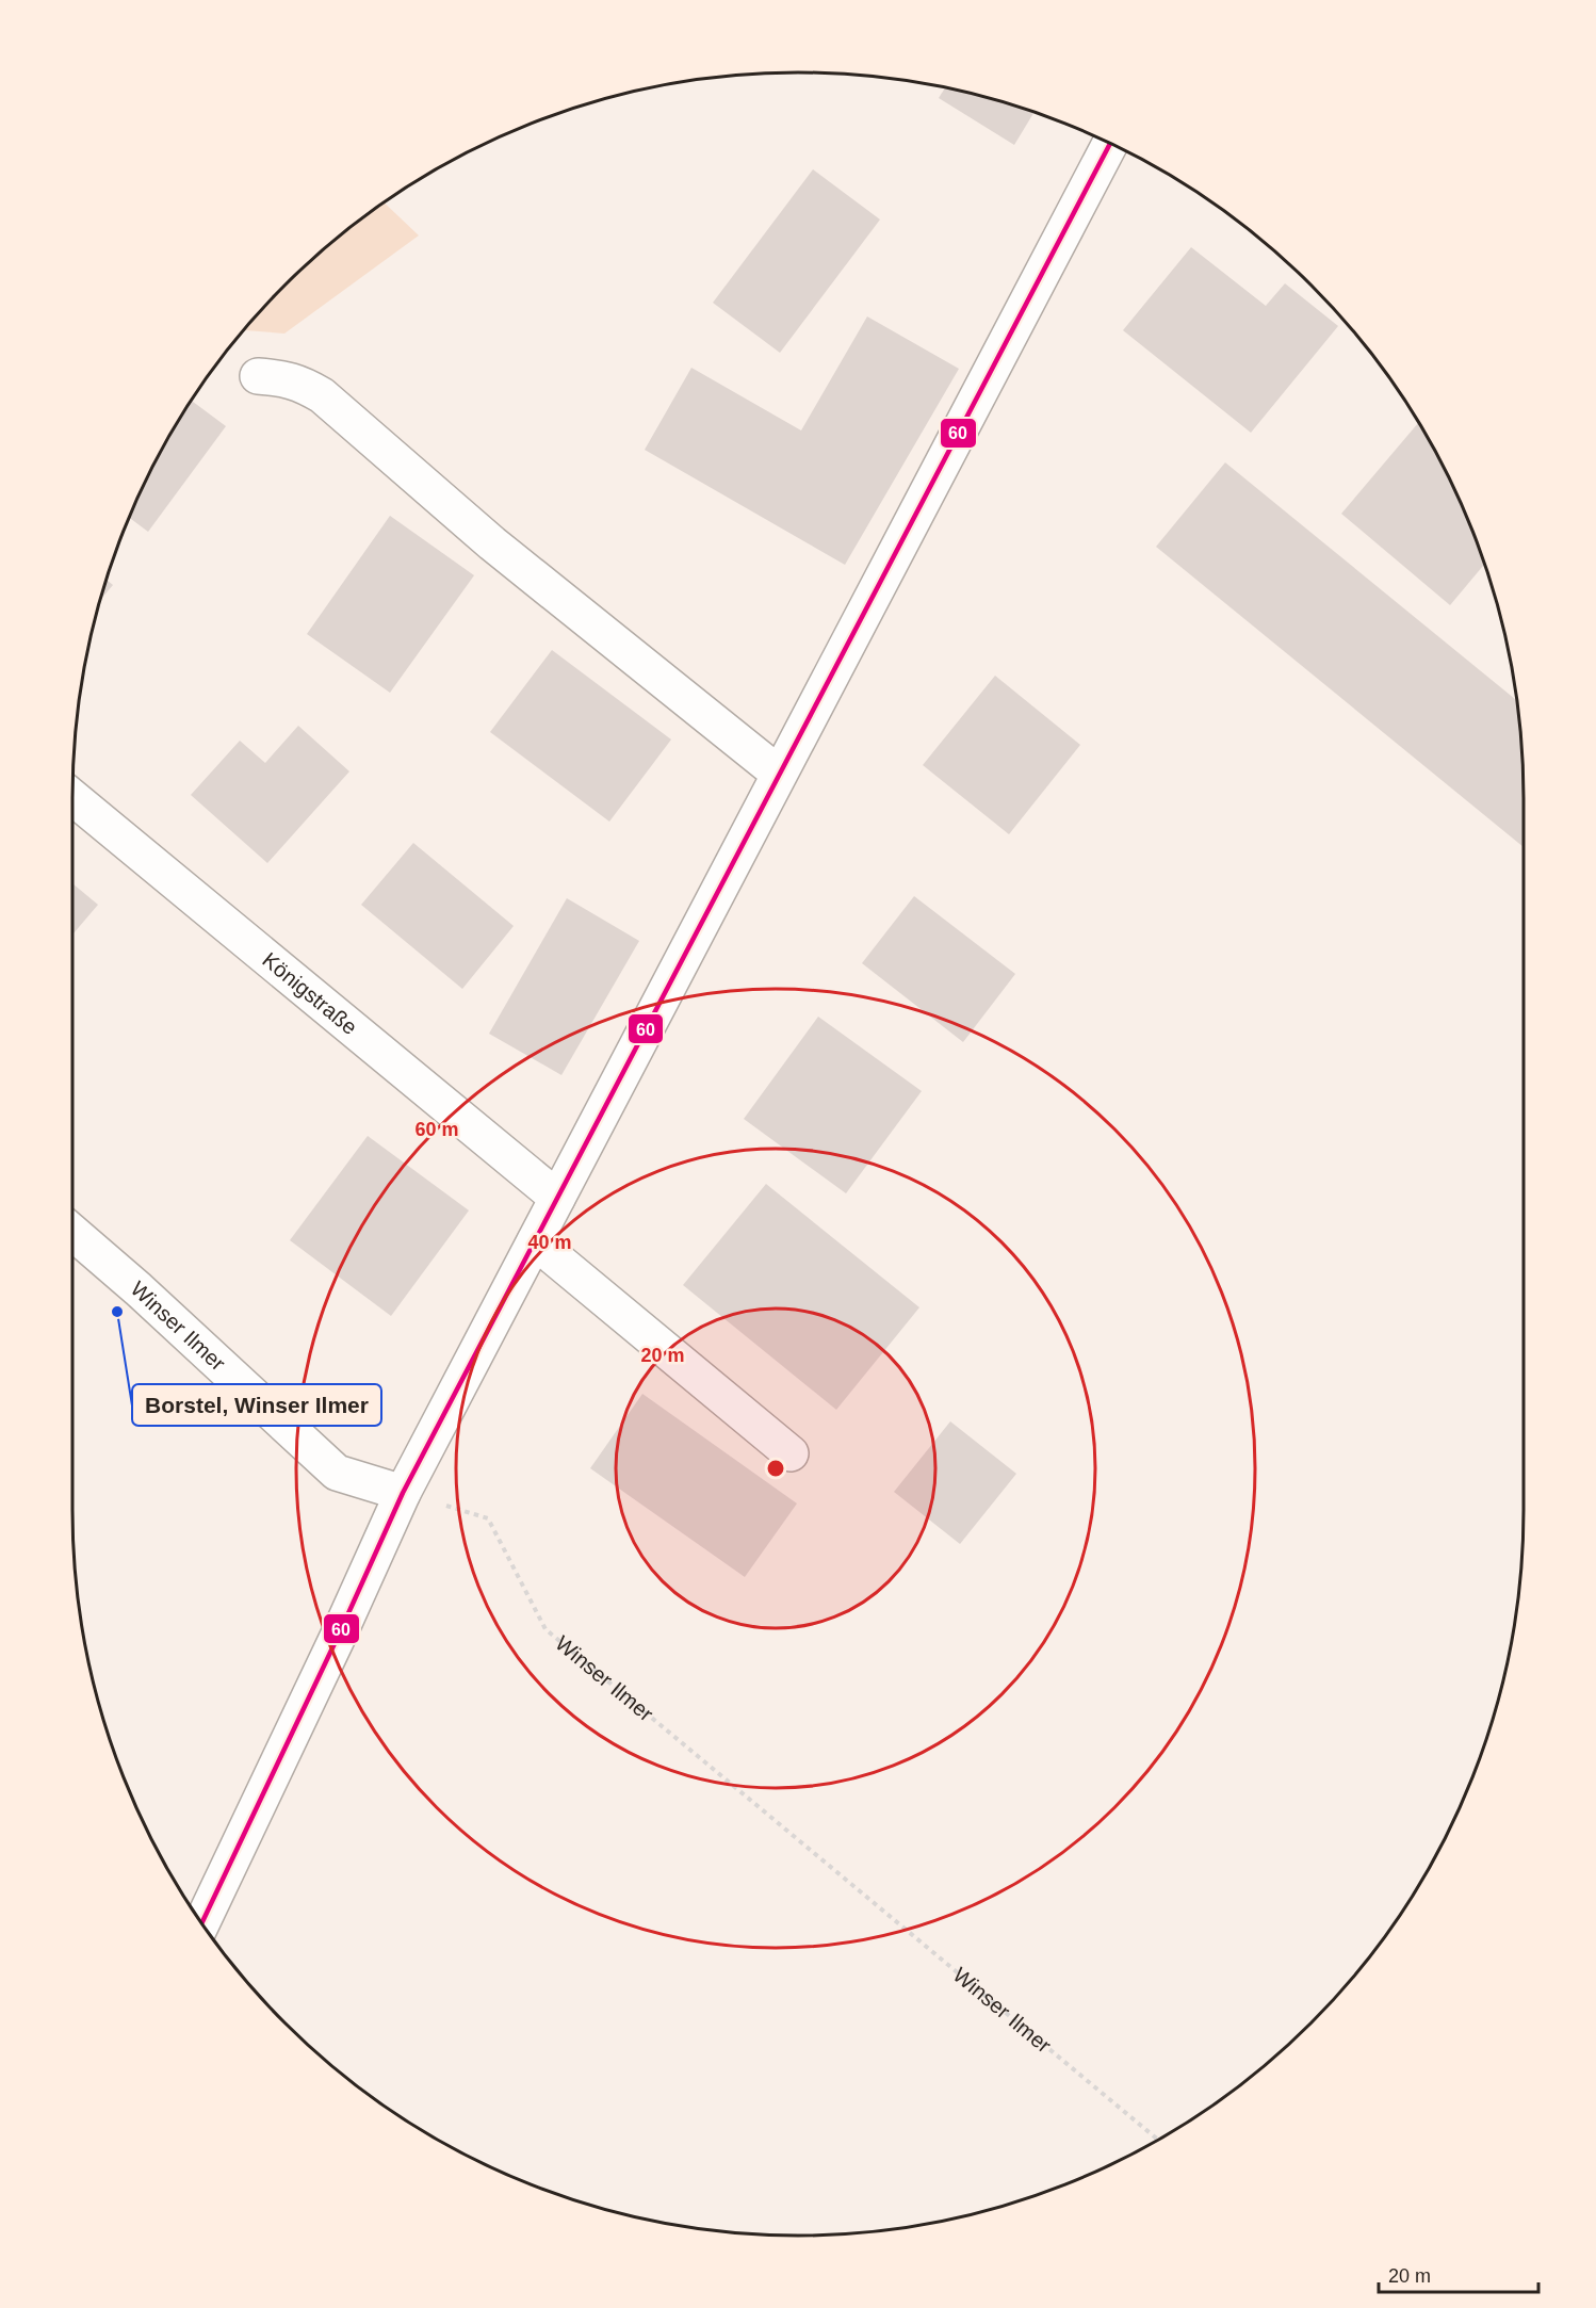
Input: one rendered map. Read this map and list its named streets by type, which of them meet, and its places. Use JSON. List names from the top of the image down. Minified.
{"streets":{"street":["Königstraße","Winser Ilmer"]},"places":["Borstel, Winser Ilmer"],"lines":["transit line 60"],"scale_bar":"20 m","rings":["60 m","40 m","20 m"]}
